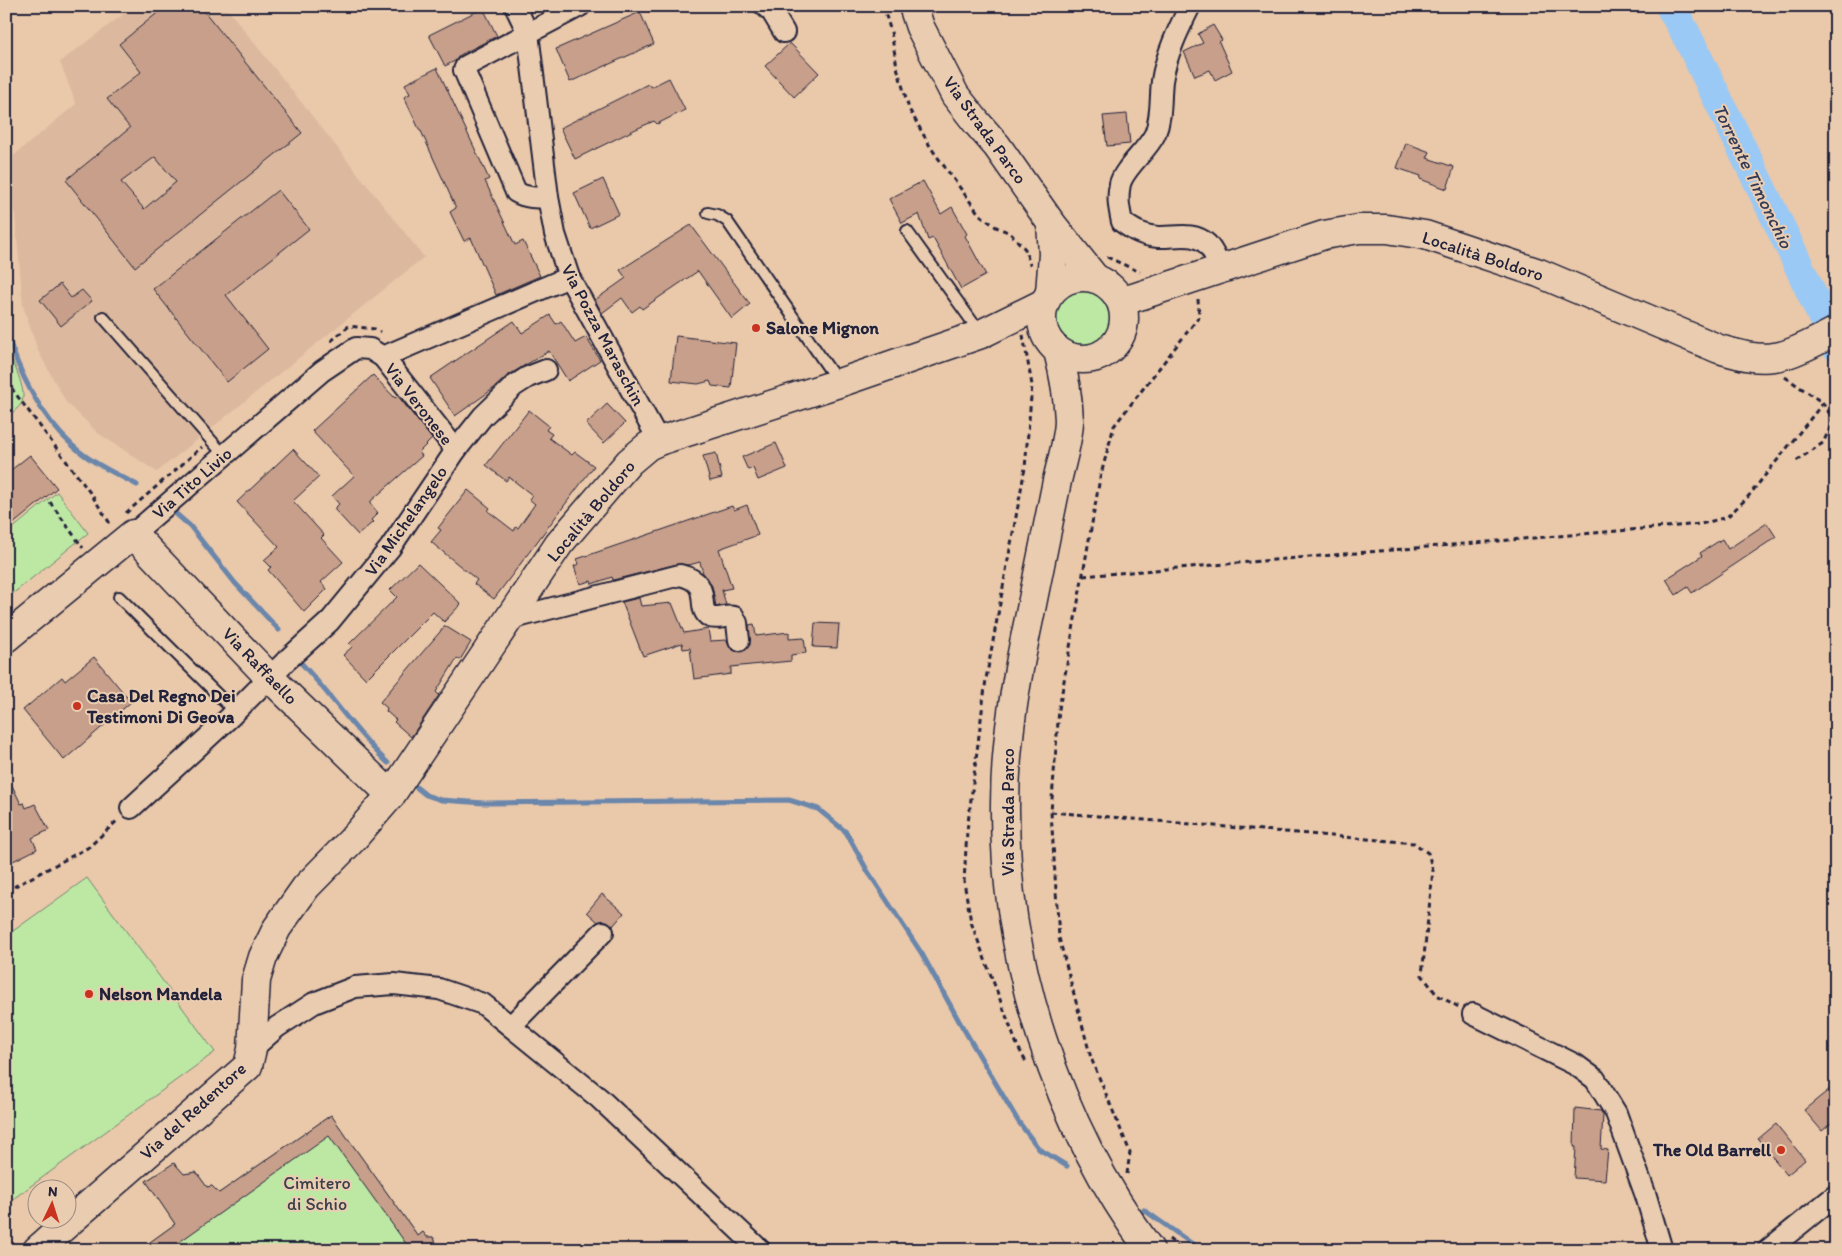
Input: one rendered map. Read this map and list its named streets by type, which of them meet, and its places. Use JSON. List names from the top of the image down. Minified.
{"streets":{"street":["Via Strada Parco","Località Boldoro","Via Pozza Maraschin","Via Veronese","Via Tito Livio","Via Michelangelo","Via Raffaello","Via del Redentore"]},"crossings":[["Via Strada Parco","Località Boldoro"],["Località Boldoro","Via Pozza Maraschin"],["Località Boldoro","Via Raffaello"],["Località Boldoro","Via del Redentore"],["Via Veronese","Via Tito Livio"],["Via Veronese","Via Michelangelo"],["Via Tito Livio","Via Raffaello"],["Via Michelangelo","Via Raffaello"],["Via Raffaello","Via del Redentore"]],"water":["Torrente Timonchio"],"parks":["Cimitero di Schio"],"places":["Salone Mignon","Casa Del Regno Dei Testimoni Di Geova","Nelson Mandela","The Old Barrell"],"north":"top"}
